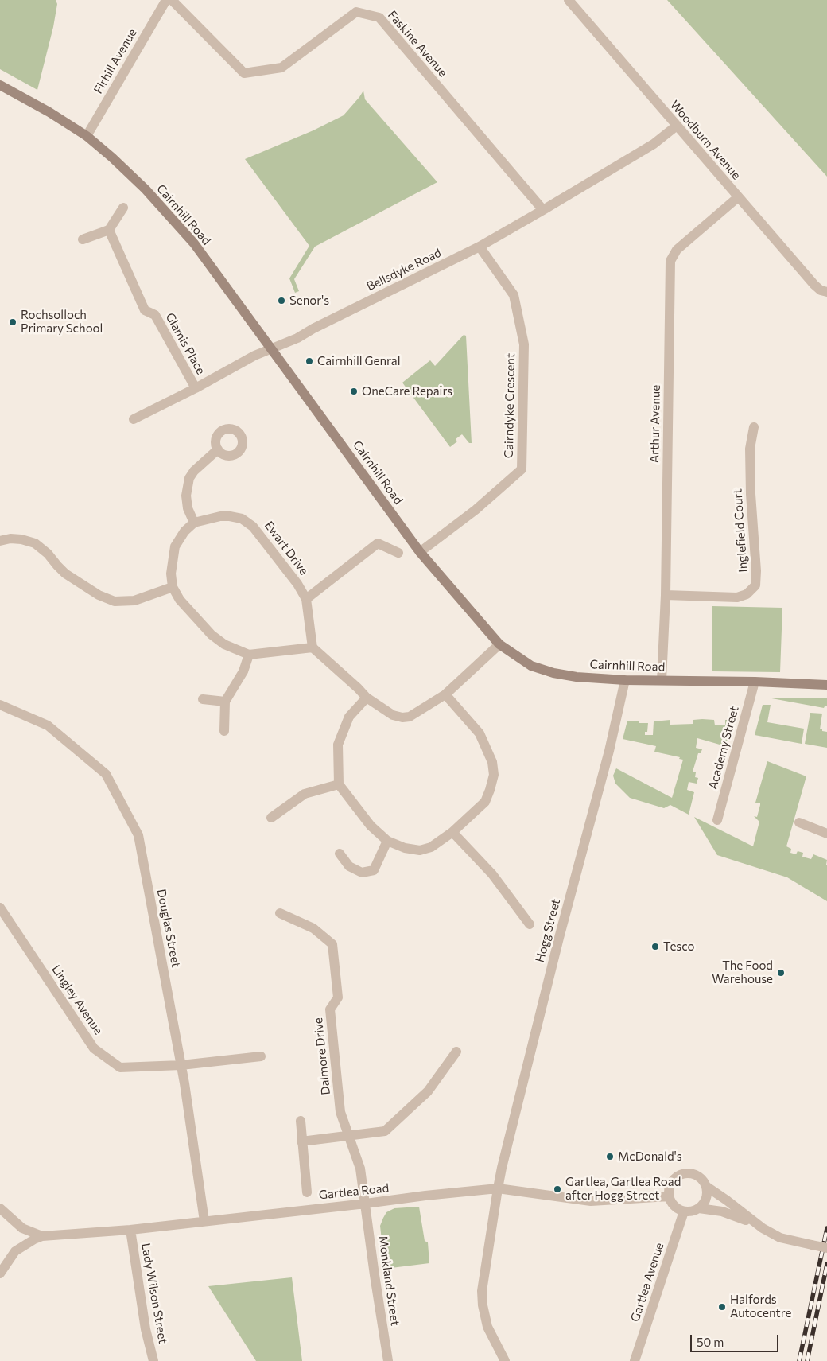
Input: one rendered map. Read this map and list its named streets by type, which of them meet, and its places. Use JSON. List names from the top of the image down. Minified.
{"streets":{"main road":["Cairnhill Road"],"street":["Faskine Avenue","Firhill Avenue","Woodburn Avenue","Bellsdyke Road","Glamis Place","Cairndyke Crescent","Arthur Avenue","Inglefield Court","Ewart Drive","Academy Street","Douglas Street","Hogg Street","Lingley Avenue","Dalmore Drive","Gartlea Road","Monkland Street","Gartlea Avenue","Lady Wilson Street"]},"crossings":[["Faskine Avenue","Bellsdyke Road"],["Firhill Avenue","Cairnhill Road"],["Woodburn Avenue","Bellsdyke Road"],["Woodburn Avenue","Arthur Avenue"],["Cairnhill Road","Bellsdyke Road"],["Cairnhill Road","Cairndyke Crescent"],["Cairnhill Road","Arthur Avenue"],["Cairnhill Road","Academy Street"],["Cairnhill Road","Hogg Street"],["Bellsdyke Road","Glamis Place"],["Bellsdyke Road","Cairndyke Crescent"],["Arthur Avenue","Inglefield Court"],["Douglas Street","Lingley Avenue"],["Douglas Street","Gartlea Road"],["Hogg Street","Gartlea Road"],["Dalmore Drive","Gartlea Road"],["Dalmore Drive","Monkland Street"],["Gartlea Road","Monkland Street"],["Gartlea Road","Gartlea Avenue"],["Gartlea Road","Lady Wilson Street"]],"places":["Senor's","Rochsolloch Primary School","Cairnhill Genral","OneCare Repairs","Tesco","The Food Warehouse","McDonald's","Gartlea, Gartlea Road after Hogg Street","Halfords Autocentre"],"scale_bar":"50 m"}
